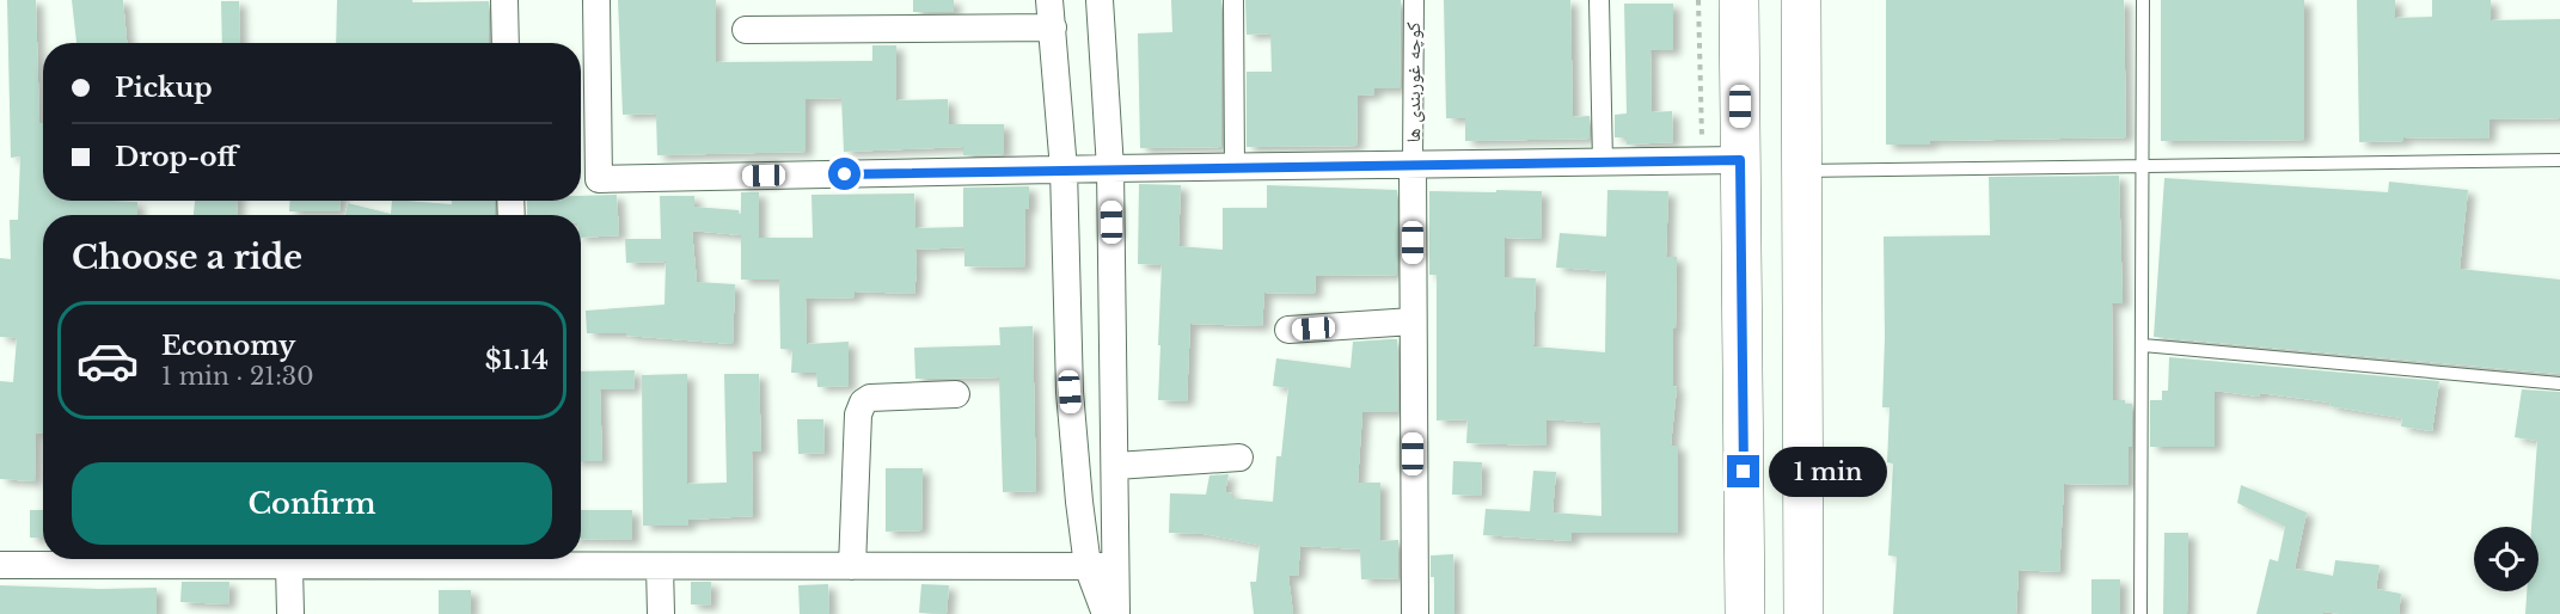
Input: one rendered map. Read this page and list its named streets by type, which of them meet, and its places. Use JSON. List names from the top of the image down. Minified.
{"streets":{"street":["کوچه غوربندی ها"]},"page":{"banner":["Pickup","Drop-off"],"heading":"Choose a ride","list":[{"name":"Economy","note":"1 min · 21:30","value":"$1.14"}],"bubble":"1 min","buttons":"Confirm"}}
